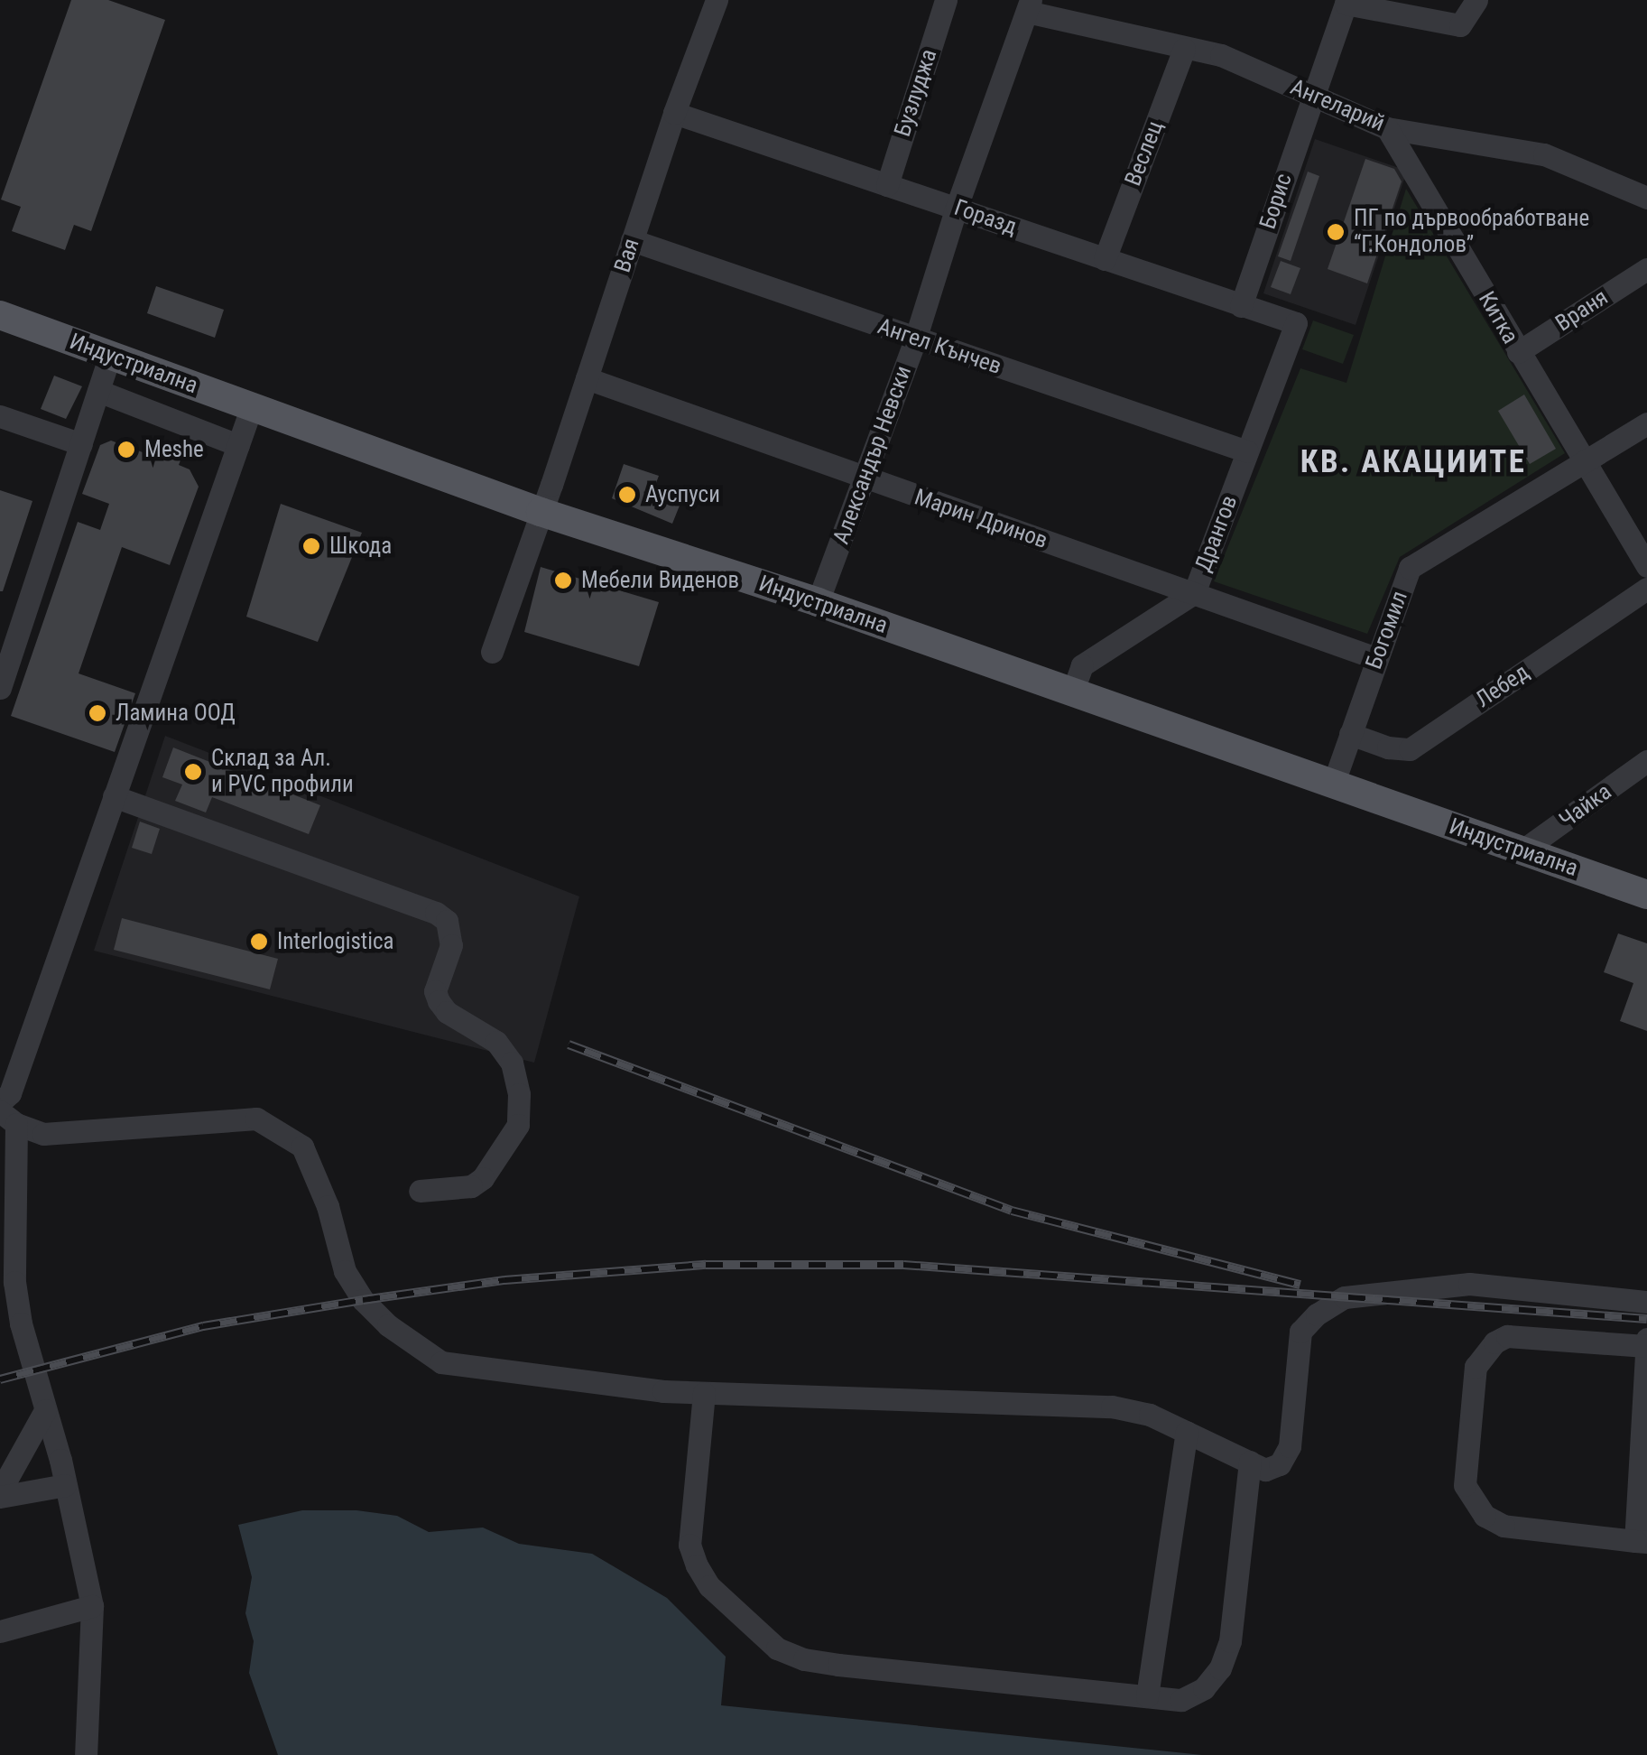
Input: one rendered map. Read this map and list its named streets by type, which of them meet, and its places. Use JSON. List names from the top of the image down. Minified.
{"streets":{"main road":["Индустриална"],"street":["Бузлуджа","Ангеларий","Веслец","Борис","Горазд","Вая","Враня","Китка","Ангел Кънчев","Александър Невски","Марин Дринов","Дрангов","Богомил","Лебед","Чайка"]},"crossings":[["Бузлуджа","Горазд"],["Ангеларий","Веслец"],["Ангеларий","Борис"],["Ангеларий","Китка"],["Ангеларий","Александър Невски"],["Веслец","Горазд"],["Борис","Горазд"],["Горазд","Вая"],["Горазд","Александър Невски"],["Горазд","Дрангов"],["Вая","Ангел Кънчев"],["Вая","Индустриална"],["Вая","Марин Дринов"],["Враня","Китка"],["Китка","Богомил"],["Ангел Кънчев","Александър Невски"],["Ангел Кънчев","Дрангов"],["Индустриална","Александър Невски"],["Индустриална","Дрангов"],["Индустриална","Богомил"],["Индустриална","Чайка"],["Александър Невски","Марин Дринов"],["Марин Дринов","Дрангов"],["Марин Дринов","Богомил"],["Богомил","Лебед"]],"districts":["КВ. АКАЦИИТЕ"],"places":["ПГ по дървообработване “Г.Кондолов”","Meshe","Ауспуси","Шкода","Мебели Виденов","Ламина ООД","Склад за Ал. и PVC профили","Interlogistica"]}
